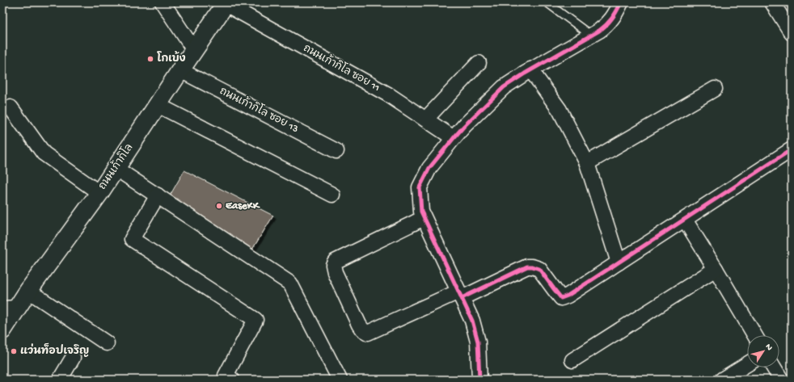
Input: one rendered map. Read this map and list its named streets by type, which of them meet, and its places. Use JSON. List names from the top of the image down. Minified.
{"streets":{"main road":["ถนนเก้ากิโล"],"street":["ถนนเก้ากิโล ซอย 11","ถนนเก้ากิโล ซอย 13"]},"crossings":[["ถนนเก้ากิโล ซอย 11","ถนนเก้ากิโล"],["ถนนเก้ากิโล ซอย 13","ถนนเก้ากิโล"]],"places":["โกเบ้ง","EaseKK","แว่นท็อปเจริญ"],"north":"top right"}
